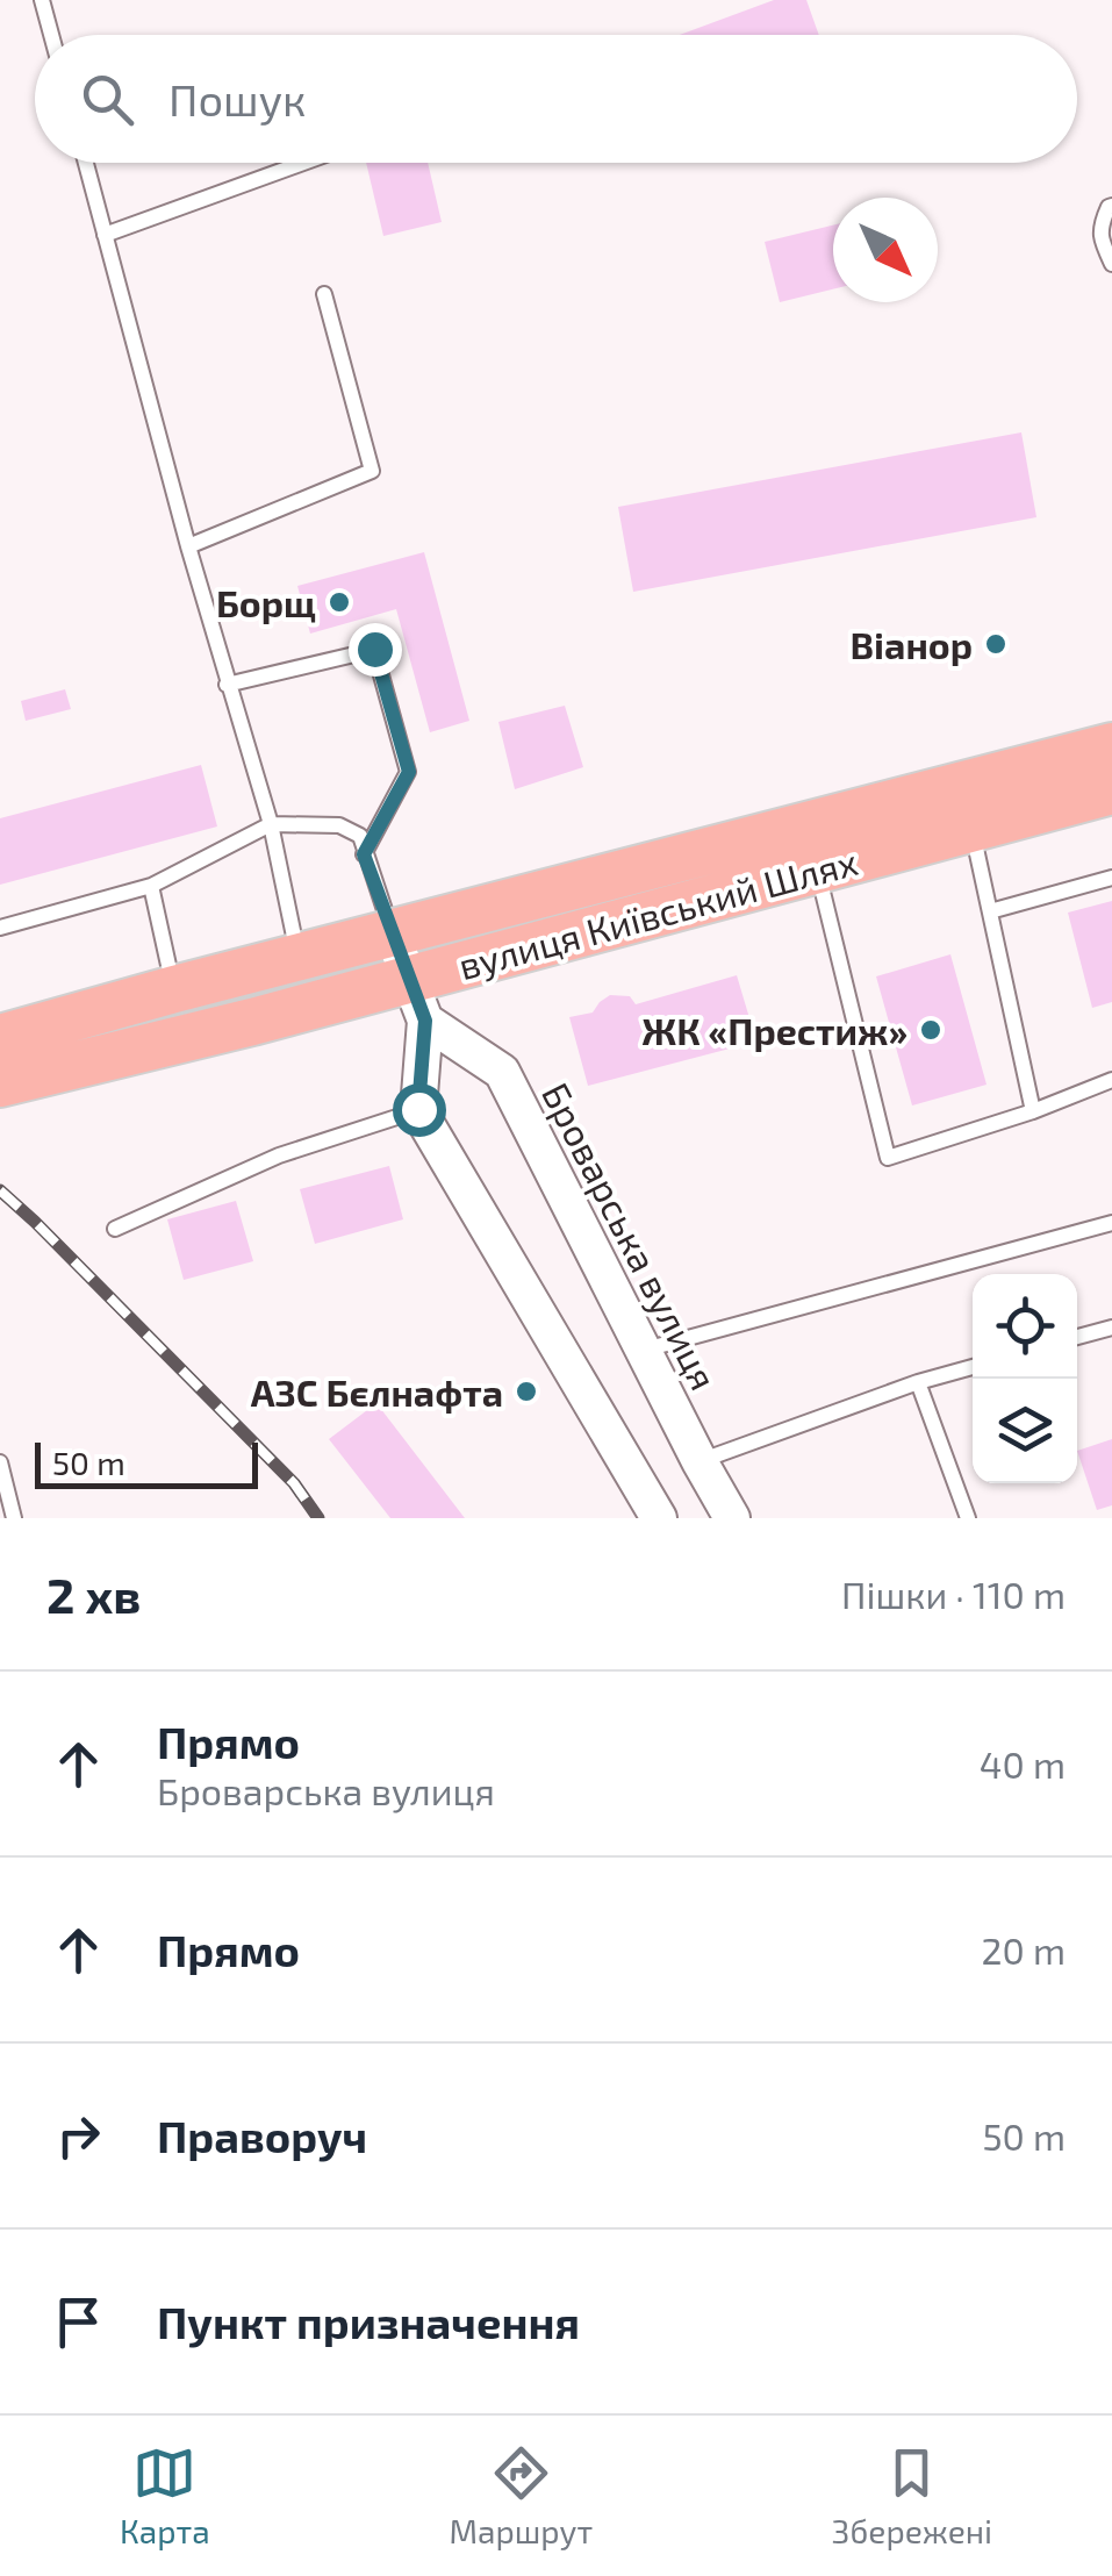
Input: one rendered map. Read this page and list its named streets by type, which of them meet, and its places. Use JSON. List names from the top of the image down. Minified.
{"streets":{"highway":["вулиця Київський Шлях"],"street":["Броварська вулиця"]},"crossings":[["вулиця Київський Шлях","Броварська вулиця"]],"places":["Борщ","Віанор","ЖК «Престиж»","АЗС Бєлнафта"],"scale_bar":"50 m","north":"bottom right","page":{"search":"Пошук","scale":"50 m","heading":["2 хв","Пішки · 110 m"],"list":[["Прямо","Броварська вулиця","40 m"],["Прямо","20 m"],["Праворуч","50 m"],"Пункт призначення"],"nav":["Карта","Маршрут","Збережені"]}}
